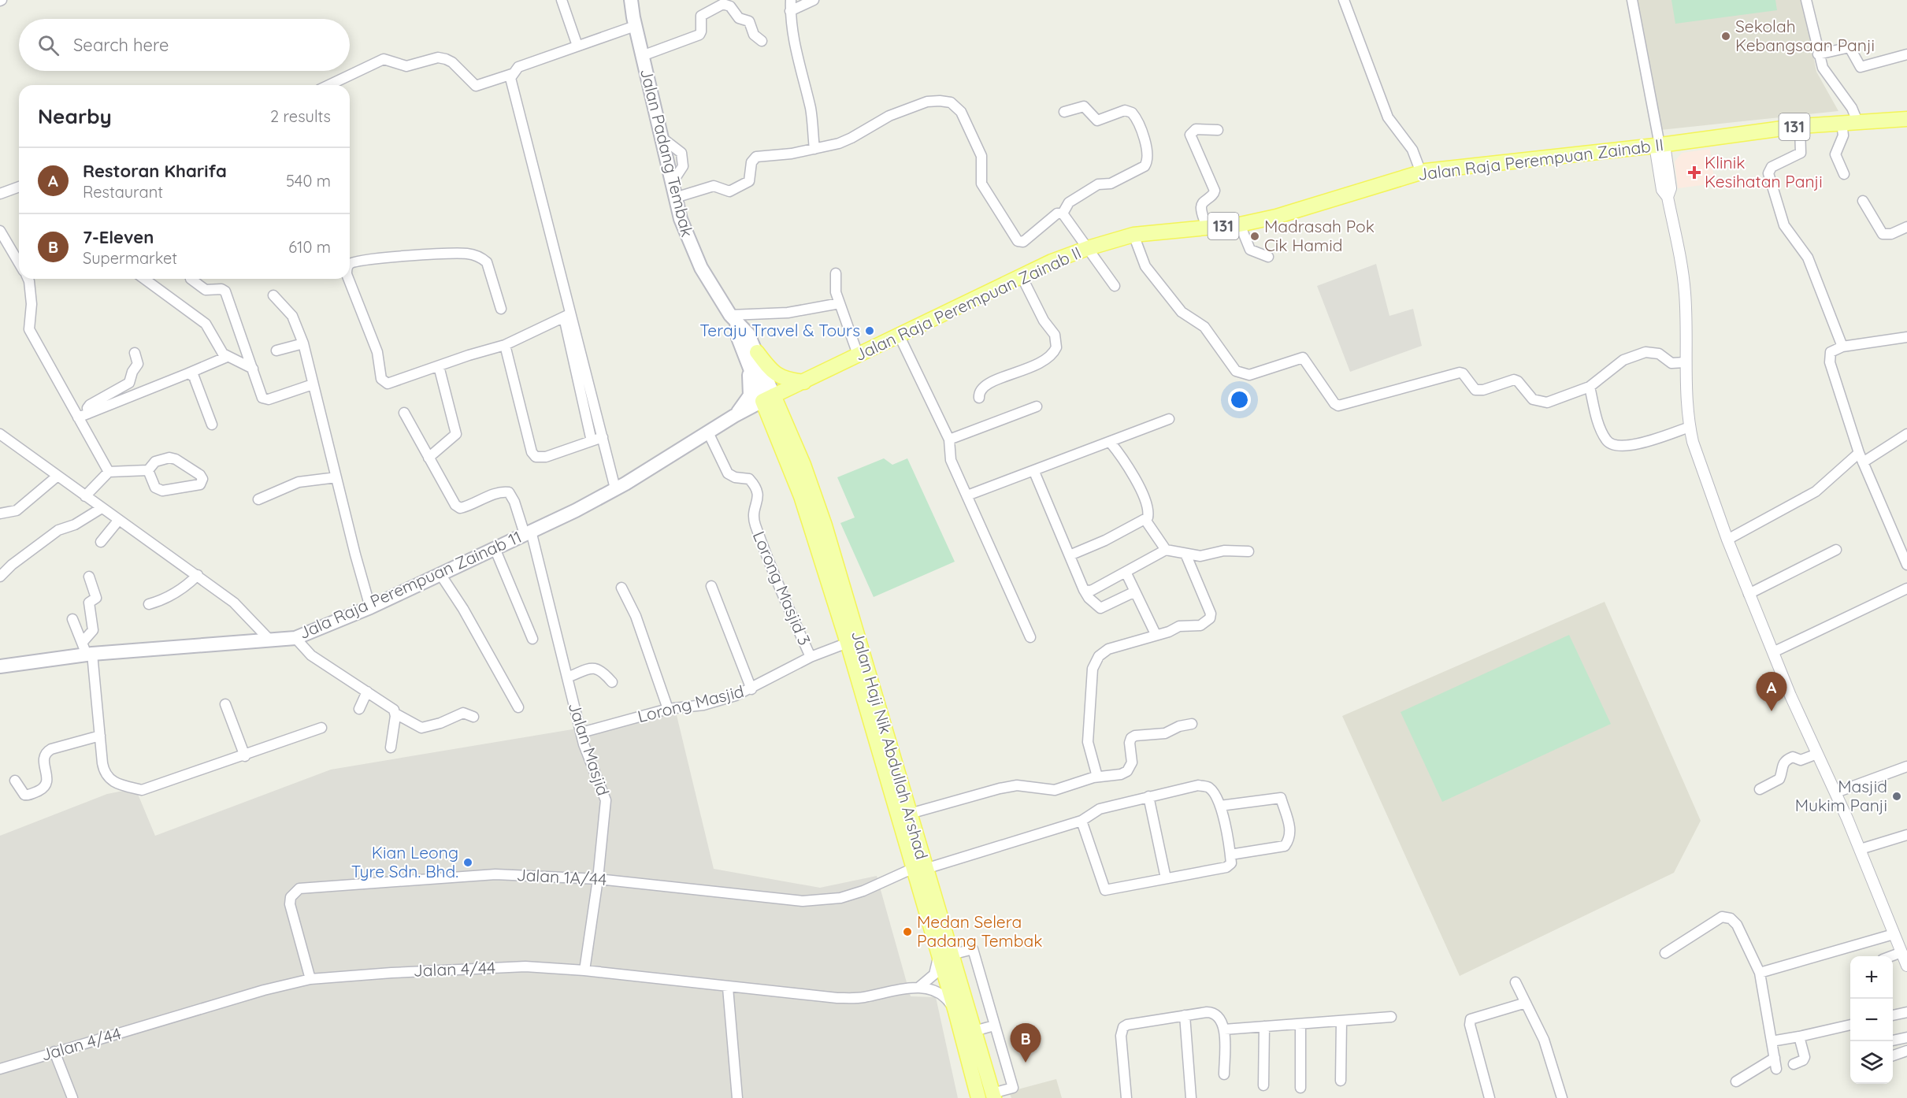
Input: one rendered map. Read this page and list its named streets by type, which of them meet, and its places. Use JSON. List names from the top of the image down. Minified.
{"streets":{"main road":["131","Jalan Padang Tembak","Jalan Raja Perempuan Zainab II","Jala Raja Perempuan Zainab 11","Jalan Haji Nik Abdullah Arshad"],"street":["Lorong Masjid 3","Lorong Masjid","Jalan Masjid","Jalan 1A/44","Jalan 4/44"]},"crossings":[["Jalan Padang Tembak","Jalan Raja Perempuan Zainab II"],["Jalan Padang Tembak","Jala Raja Perempuan Zainab 11"],["Jalan Padang Tembak","Jalan Haji Nik Abdullah Arshad"],["Jalan Raja Perempuan Zainab II","Jala Raja Perempuan Zainab 11"],["Jalan Raja Perempuan Zainab II","Jalan Haji Nik Abdullah Arshad"],["Jala Raja Perempuan Zainab 11","Lorong Masjid 3"],["Jala Raja Perempuan Zainab 11","Jalan Haji Nik Abdullah Arshad"],["Jala Raja Perempuan Zainab 11","Jalan Masjid"],["Lorong Masjid 3","Lorong Masjid"],["Lorong Masjid","Jalan Haji Nik Abdullah Arshad"],["Lorong Masjid","Jalan Masjid"],["Jalan Haji Nik Abdullah Arshad","Jalan 1A/44"],["Jalan Masjid","Jalan 1A/44"],["Jalan Masjid","Jalan 4/44"],["Jalan 1A/44","Jalan 4/44"]],"places":{"other":["Sekolah Kebangsaan Panji","Madrasah Pok Cik Hamid","Teraju Travel & Tours","Masjid Mukim Panji","Kian Leong Tyre Sdn. Bhd.","Medan Selera Padang Tembak"],"health":["Klinik Kesihatan Panji"]},"page":{"search":"Search here","heading":["Nearby","2 results"],"list":[{"mark":"A","name":"Restoran Kharifa","note":"Restaurant","value":"540 m"},{"mark":"B","name":"7-Eleven","note":"Supermarket","value":"610 m"}],"pins":["A","B"],"map_buttons":["+","−"]}}
